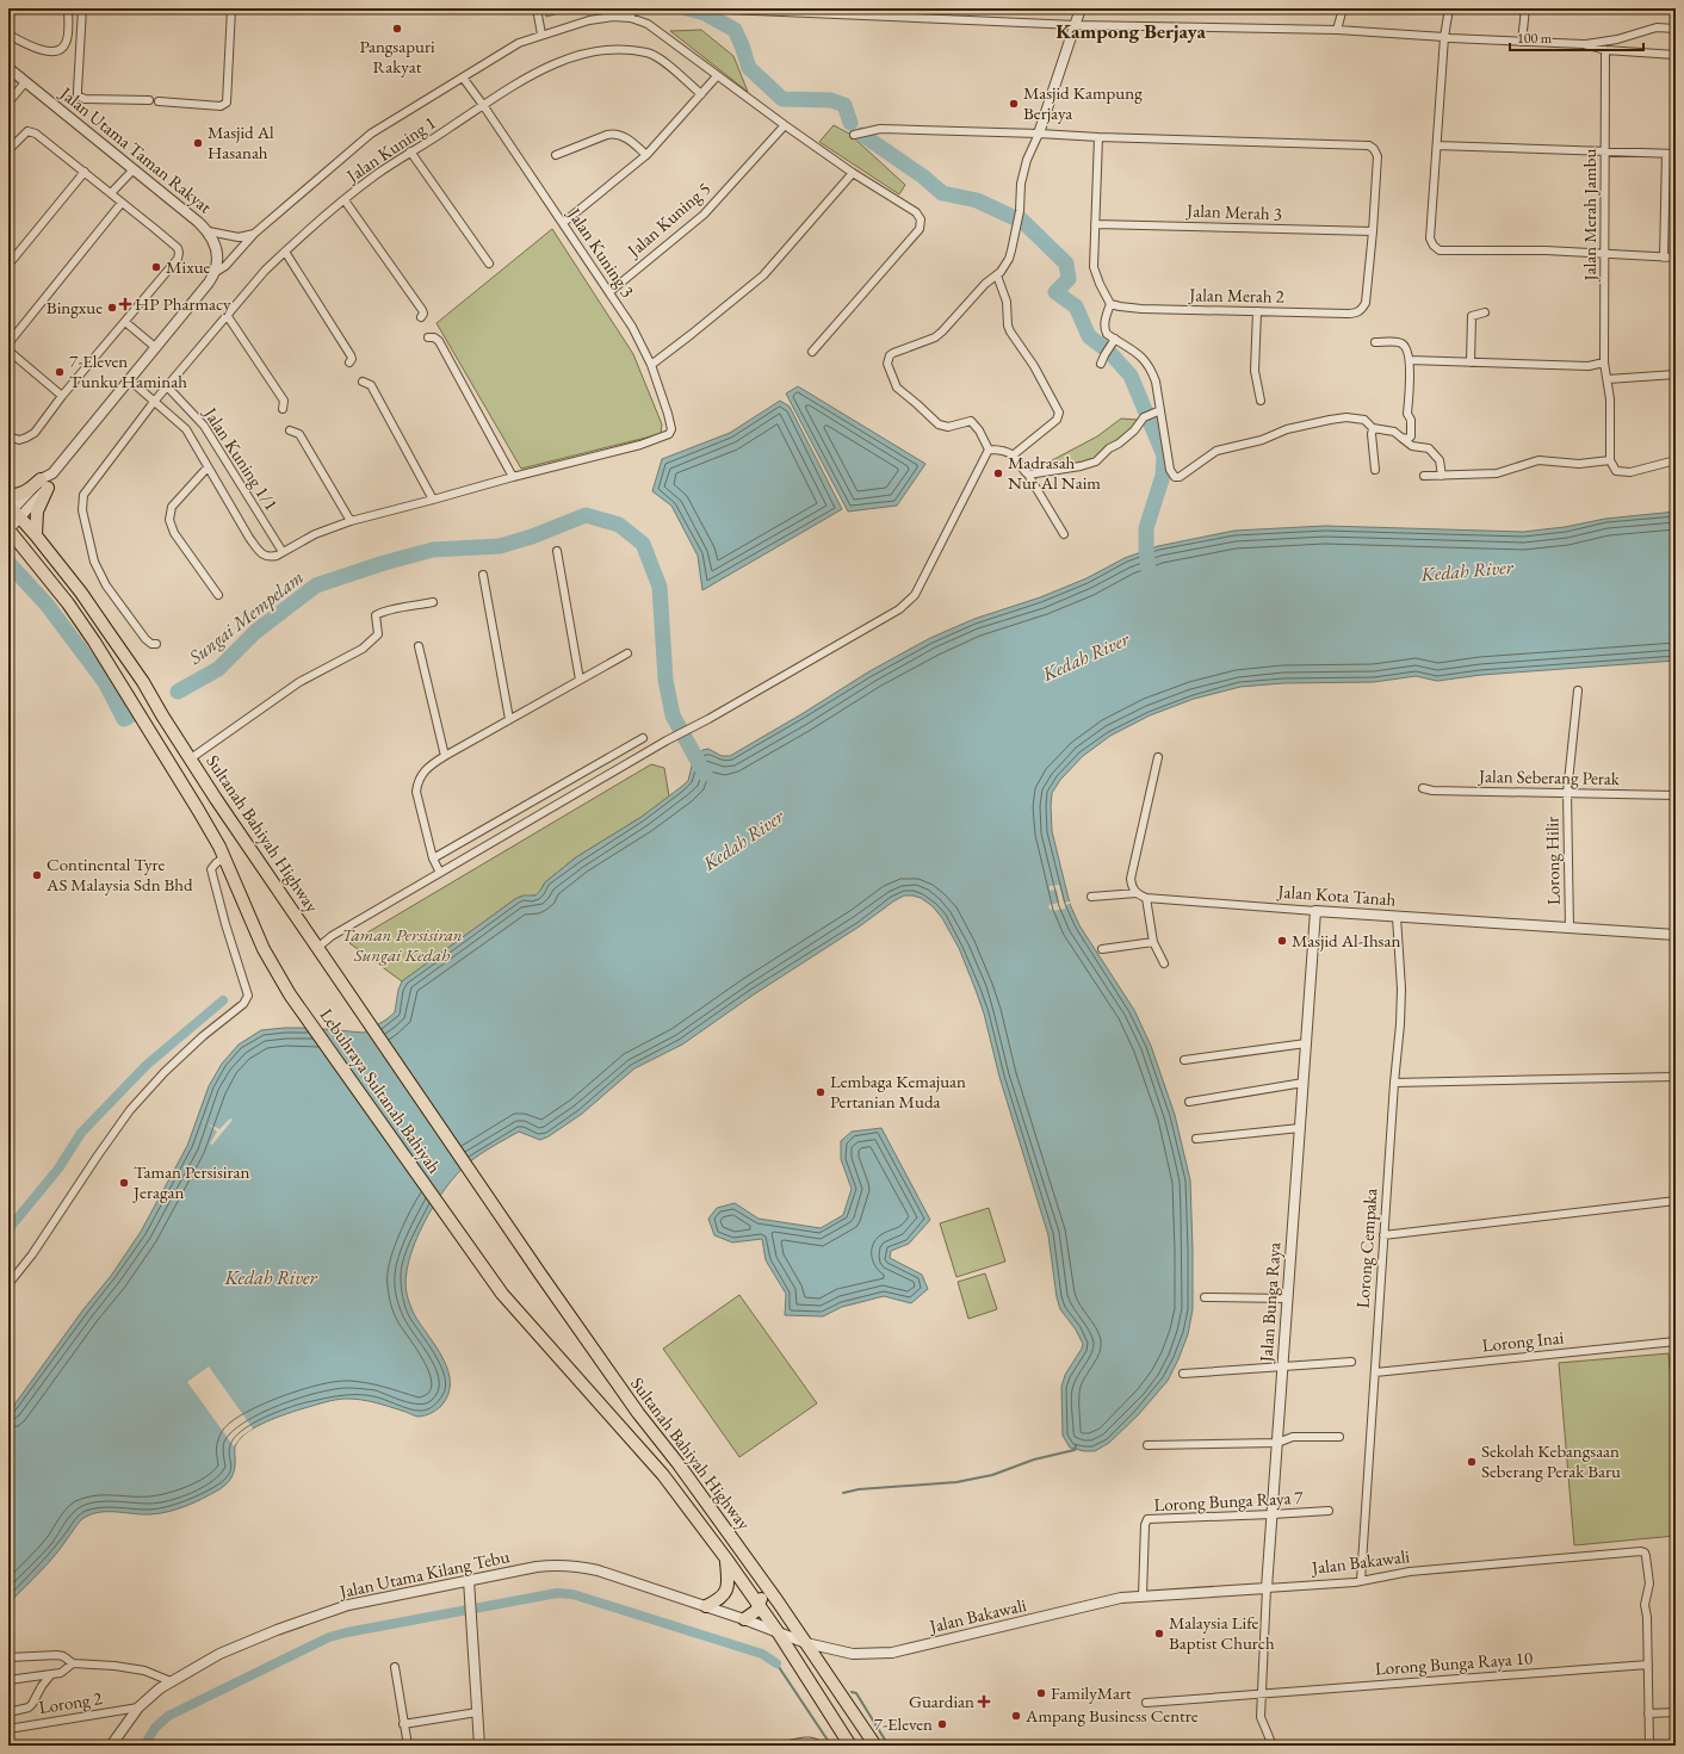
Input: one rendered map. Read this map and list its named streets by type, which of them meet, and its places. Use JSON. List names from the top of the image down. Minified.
{"streets":{"main road":["Sultanah Bahiyah Highway","Lebuhraya Sultanah Bahiyah"],"street":["Jalan Kuning 1","Jalan Utama Taman Rakyat","Jalan Merah 3","Jalan Merah Jambu","Jalan Kuning 5","Jalan Kuning 3","Jalan Merah 2","Jalan Kuning 1/1","Jalan Seberang Perak","Lorong Hilir","Jalan Kota Tanah","Lorong Cempaka","Jalan Bunga Raya","Lorong Inai","Lorong Bunga Raya 7","Jalan Bakawali","Jalan Utama Kilang Tebu","Lorong Bunga Raya 10","Lorong 2"]},"crossings":[["Jalan Kuning 1","Jalan Kuning 3"],["Jalan Kuning 1","Jalan Kuning 1/1"],["Jalan Merah 3","Jalan Merah 2"],["Jalan Kuning 5","Jalan Kuning 3"],["Jalan Seberang Perak","Lorong Hilir"],["Sultanah Bahiyah Highway","Lebuhraya Sultanah Bahiyah"],["Sultanah Bahiyah Highway","Jalan Bakawali"],["Sultanah Bahiyah Highway","Jalan Utama Kilang Tebu"],["Lorong Hilir","Jalan Kota Tanah"],["Jalan Kota Tanah","Lorong Cempaka"],["Jalan Kota Tanah","Jalan Bunga Raya"],["Lorong Cempaka","Lorong Inai"],["Lorong Cempaka","Jalan Bakawali"],["Jalan Bunga Raya","Lorong Bunga Raya 7"],["Jalan Bunga Raya","Jalan Bakawali"],["Jalan Bunga Raya","Lorong Bunga Raya 10"],["Lorong Bunga Raya 7","Jalan Bakawali"],["Jalan Bakawali","Jalan Utama Kilang Tebu"],["Jalan Bakawali","Lorong Bunga Raya 10"],["Jalan Utama Kilang Tebu","Lorong 2"]],"districts":["Kampong Berjaya"],"water":["Kedah River","Sungai Mempelam"],"parks":["Taman Persisiran Sungai Kedah"],"places":{"other":["Pangsapuri Rakyat","Masjid Kampung Berjaya","Masjid Al Hasanah","Mixue","Bingxue","7-Eleven Tunku Haminah","Madrasah Nur Al Naim","Continental Tyre AS Malaysia Sdn Bhd","Masjid Al-Ihsan","Lembaga Kemajuan Pertanian Muda","Taman Persisiran Jeragan","Sekolah Kebangsaan Seberang Perak Baru","Malaysia Life Baptist Church","FamilyMart","Ampang Business Centre","7-Eleven"],"health":["HP Pharmacy","Guardian"]},"scale_bar":"100 m"}
